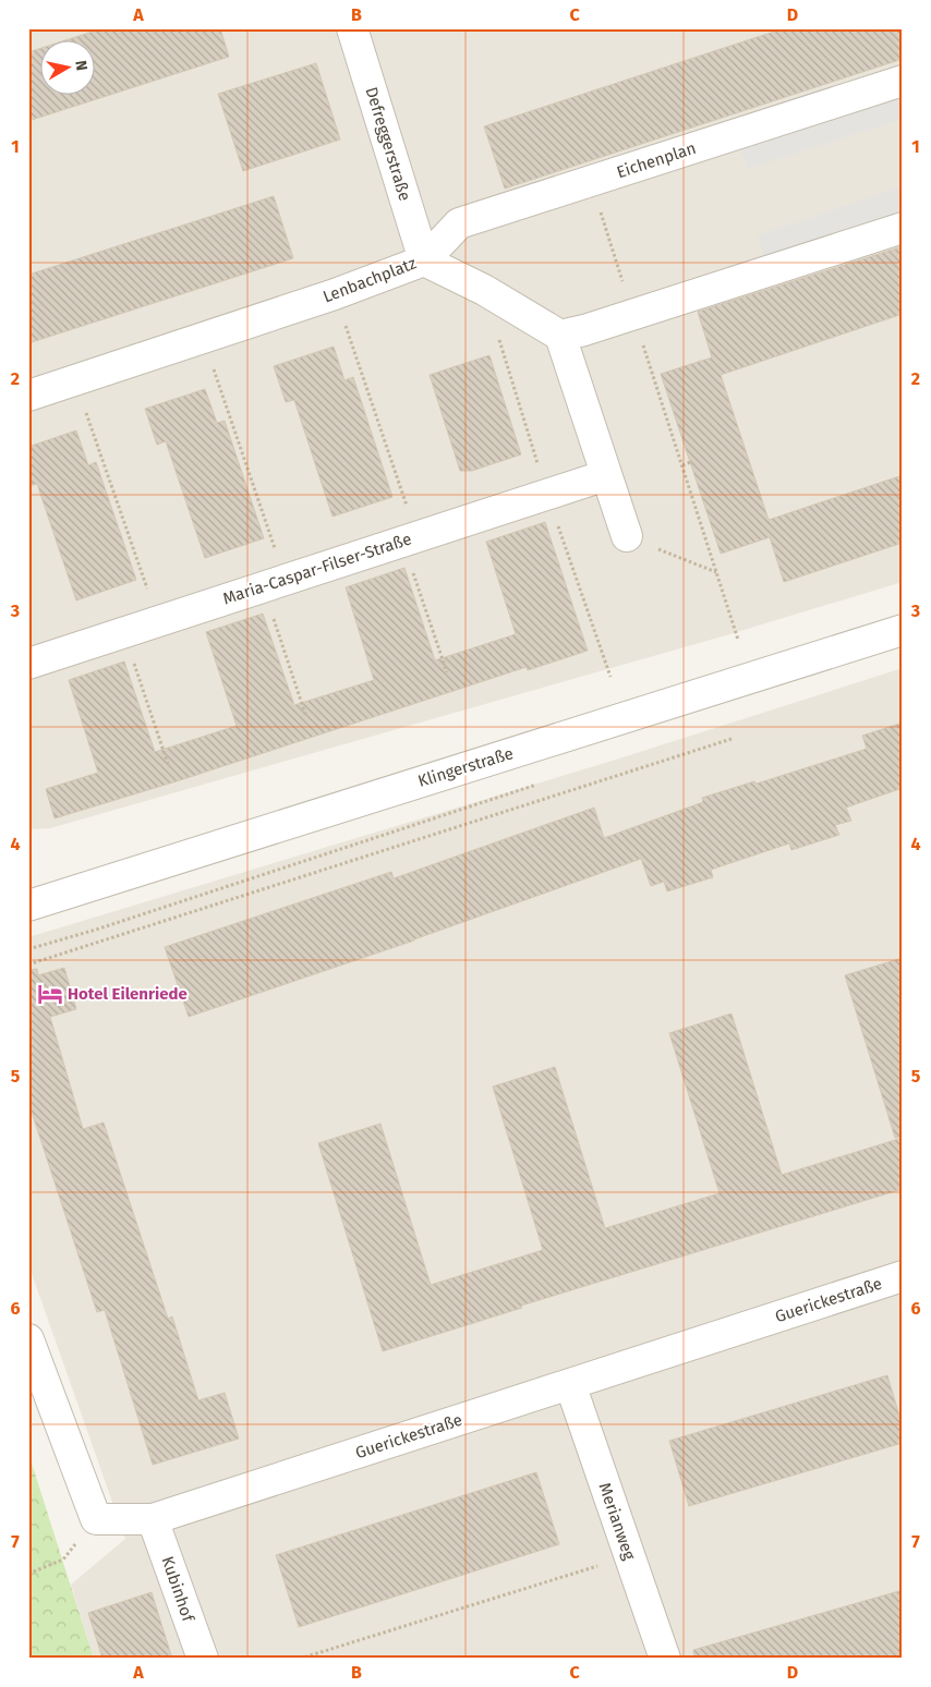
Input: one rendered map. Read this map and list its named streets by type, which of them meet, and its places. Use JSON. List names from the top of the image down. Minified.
{"streets":{"street":["Defreggerstraße","Eichenplan","Lenbachplatz","Maria-Caspar-Filser-Straße","Klingerstraße","Guerickestraße","Merianweg","Kubinhof"]},"crossings":[["Defreggerstraße","Eichenplan"],["Defreggerstraße","Lenbachplatz"],["Eichenplan","Lenbachplatz"],["Guerickestraße","Merianweg"],["Guerickestraße","Kubinhof"]],"places":{"hotel":["Hotel Eilenriede"]},"north":"right","grid":{"columns":["A","B","C","D"],"rows":["1","2","3","4","5","6","7"]}}
